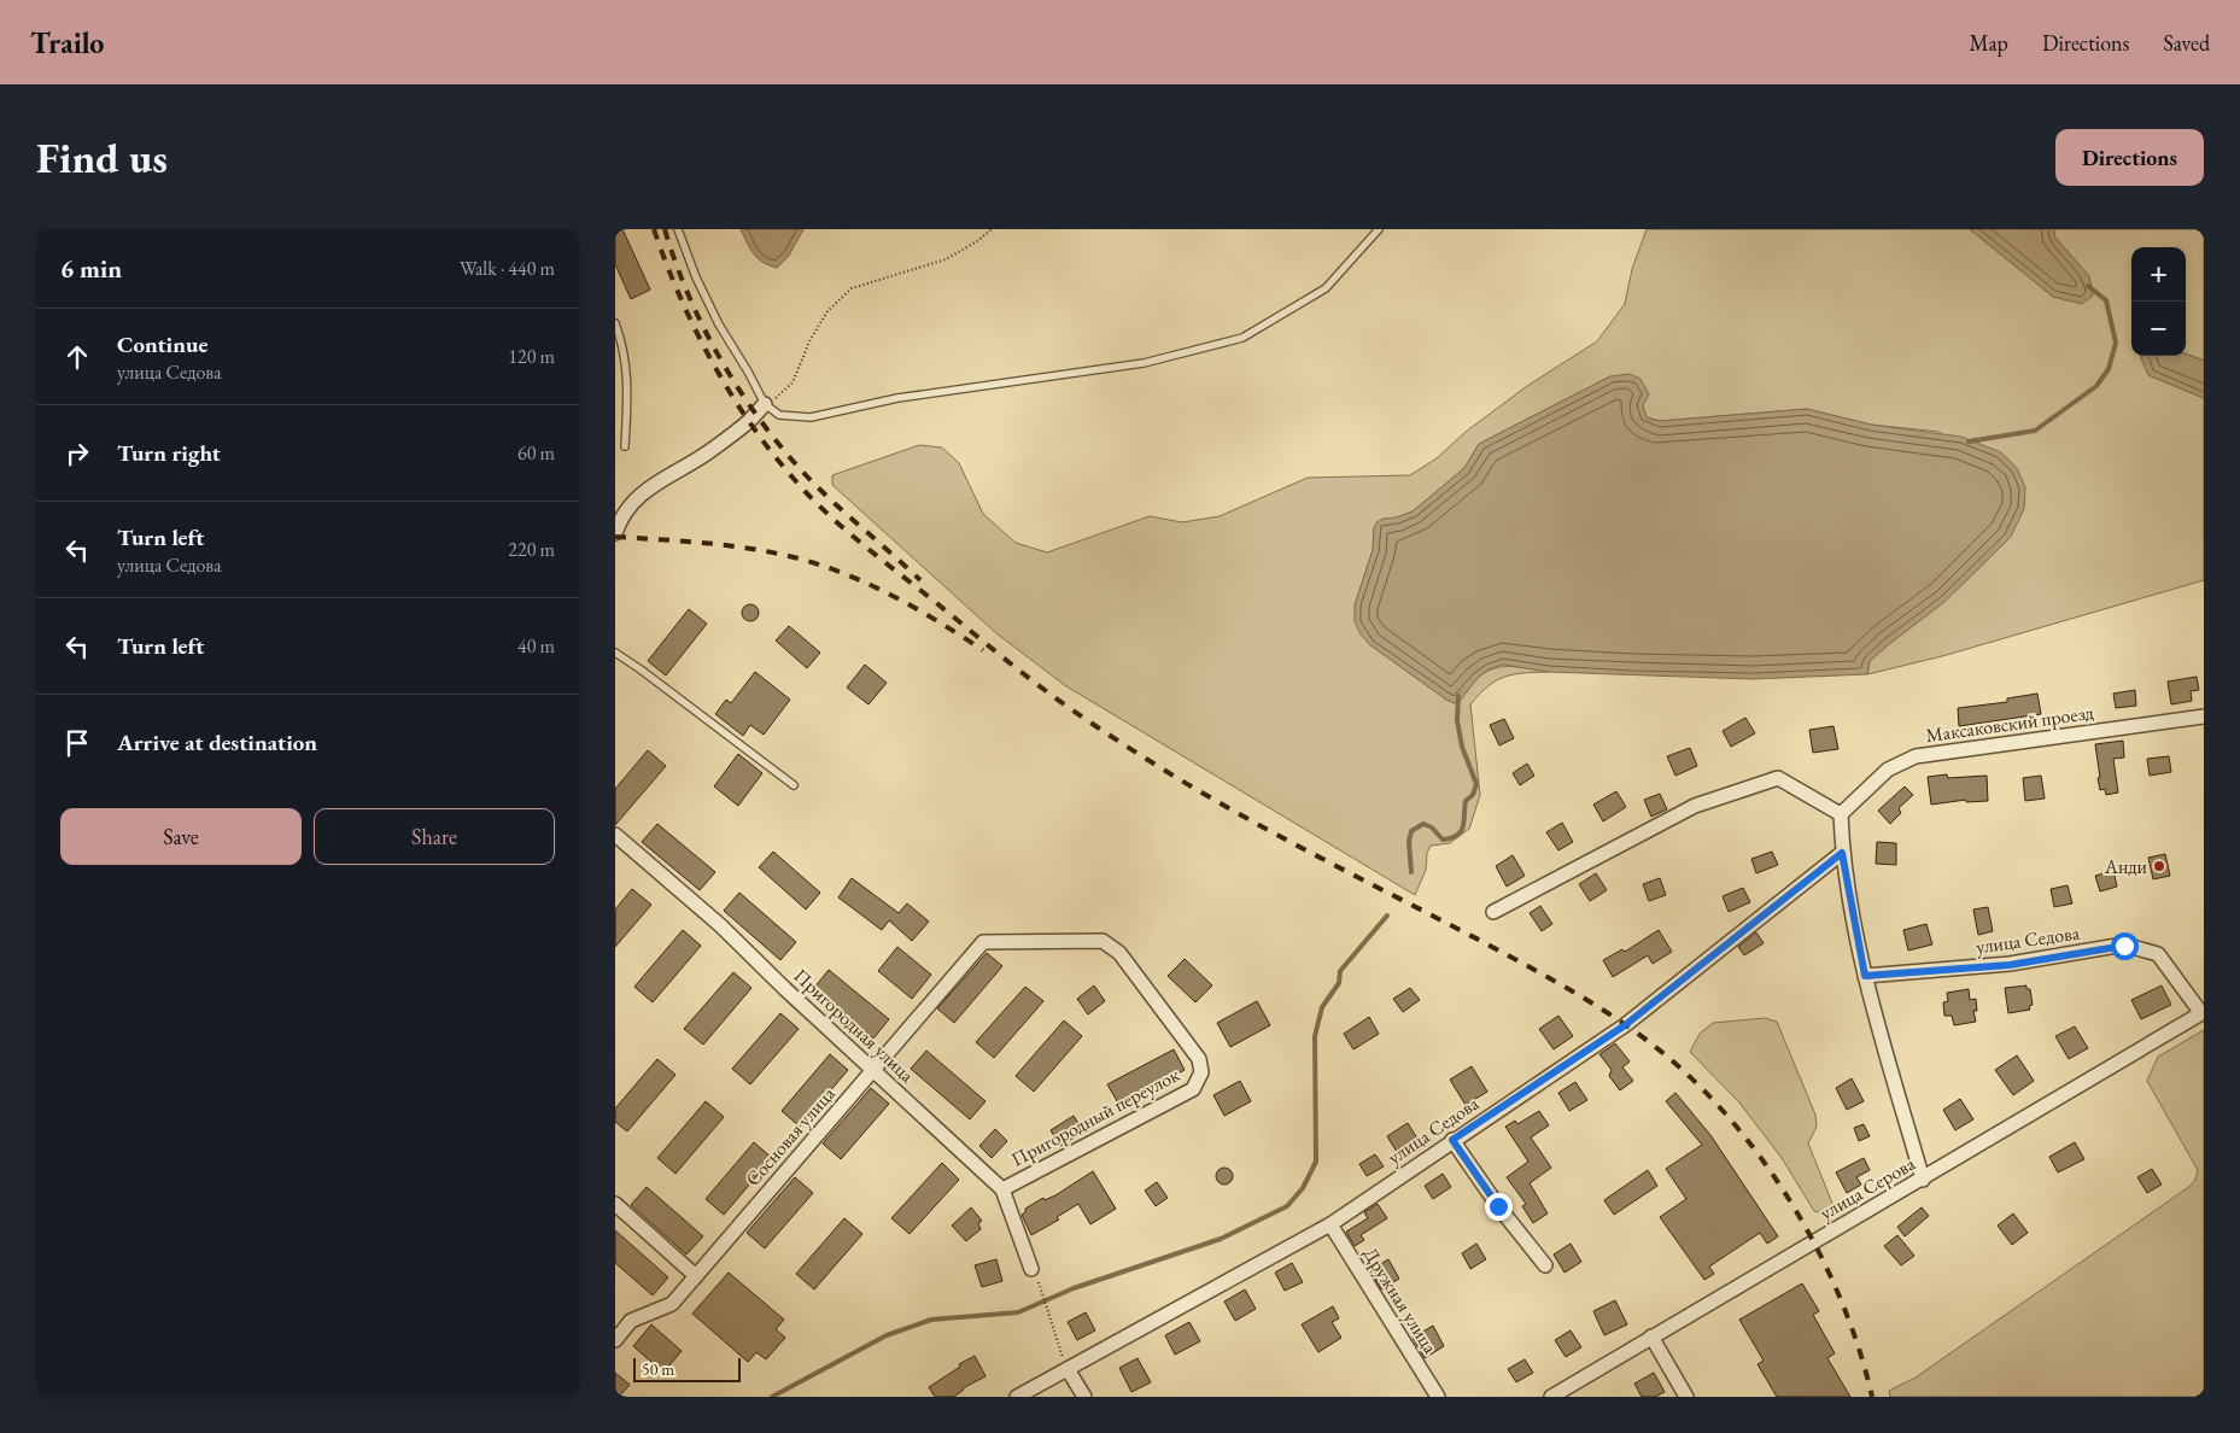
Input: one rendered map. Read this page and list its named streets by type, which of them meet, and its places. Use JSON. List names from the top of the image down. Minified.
{"streets":{"street":["Максаковский проезд","улица Седова","Пригородная улица","Пригородный переулок","Сосновая улица","улица Серова","Дружная улица"]},"crossings":[["улица Седова","улица Серова"],["улица Седова","Дружная улица"],["Пригородная улица","Пригородный переулок"],["Пригородная улица","Сосновая улица"],["Пригородный переулок","Сосновая улица"]],"places":["Анди"],"scale_bar":"50 m","page":{"header":"Trailo","nav":["Map","Directions","Saved"],"buttons":["Directions",["Save","Share"]],"title":"Find us","heading":["6 min","Walk · 440 m"],"map_buttons":["+","−"],"list":[["Continue","улица Седова","120 m"],["Turn right","60 m"],["Turn left","улица Седова","220 m"],["Turn left","40 m"],"Arrive at destination"],"scale":"50 m"}}
